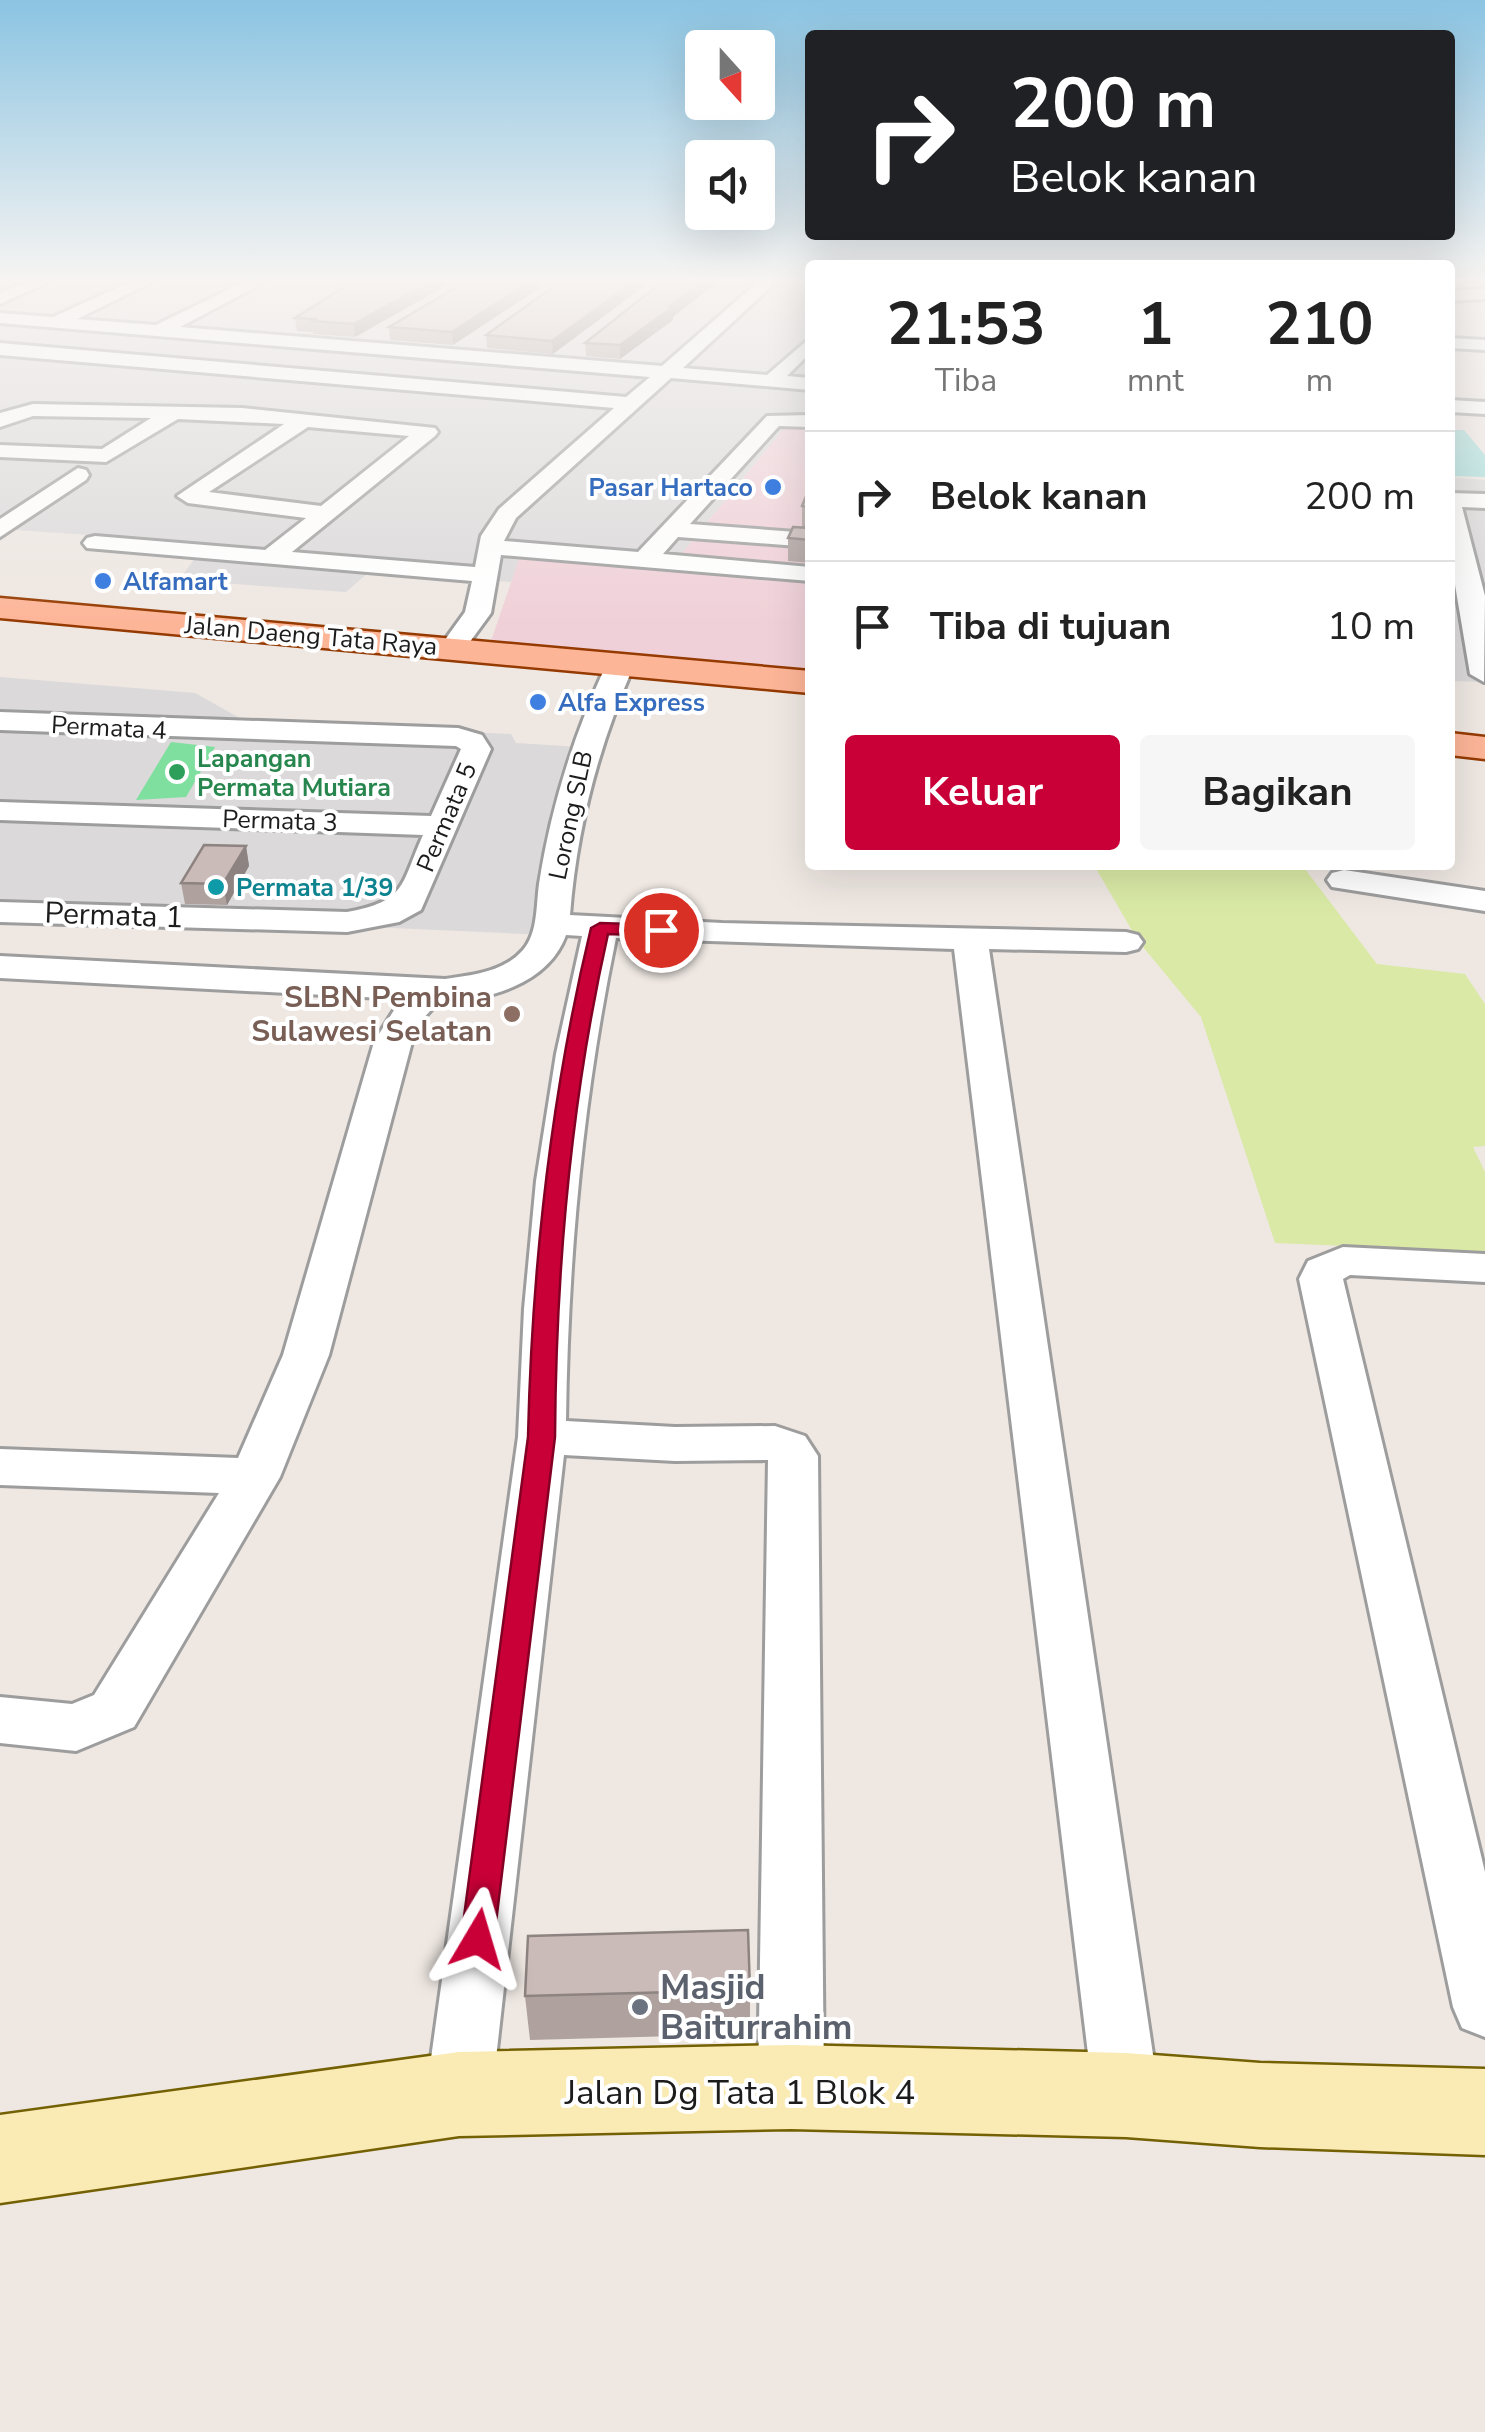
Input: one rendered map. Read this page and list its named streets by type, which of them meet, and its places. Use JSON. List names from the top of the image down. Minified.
{"streets":{"main road":["Jalan Daeng Tata Raya"],"street":["Permata 4","Lorong SLB","Permata 5","Permata 3","Permata 1","Jalan Dg Tata 1 Blok 4"]},"crossings":[["Jalan Daeng Tata Raya","Lorong SLB"],["Permata 4","Permata 5"],["Lorong SLB","Jalan Dg Tata 1 Blok 4"],["Permata 5","Permata 3"],["Permata 5","Permata 1"]],"places":["Pasar Hartaco","Alfamart","Alfa Express","Lapangan Permata Mutiara","Permata 1/39","SLBN Pembina Sulawesi Selatan","Masjid Baiturrahim"],"north":"bottom","page":{"turn":["200 m","Belok kanan"],"eta":["21:53","Tiba","1","mnt","210","m"],"list":[{"name":"Belok kanan","value":"200 m"},{"name":"Tiba di tujuan","value":"10 m"}],"buttons":["Keluar","Bagikan"]}}
